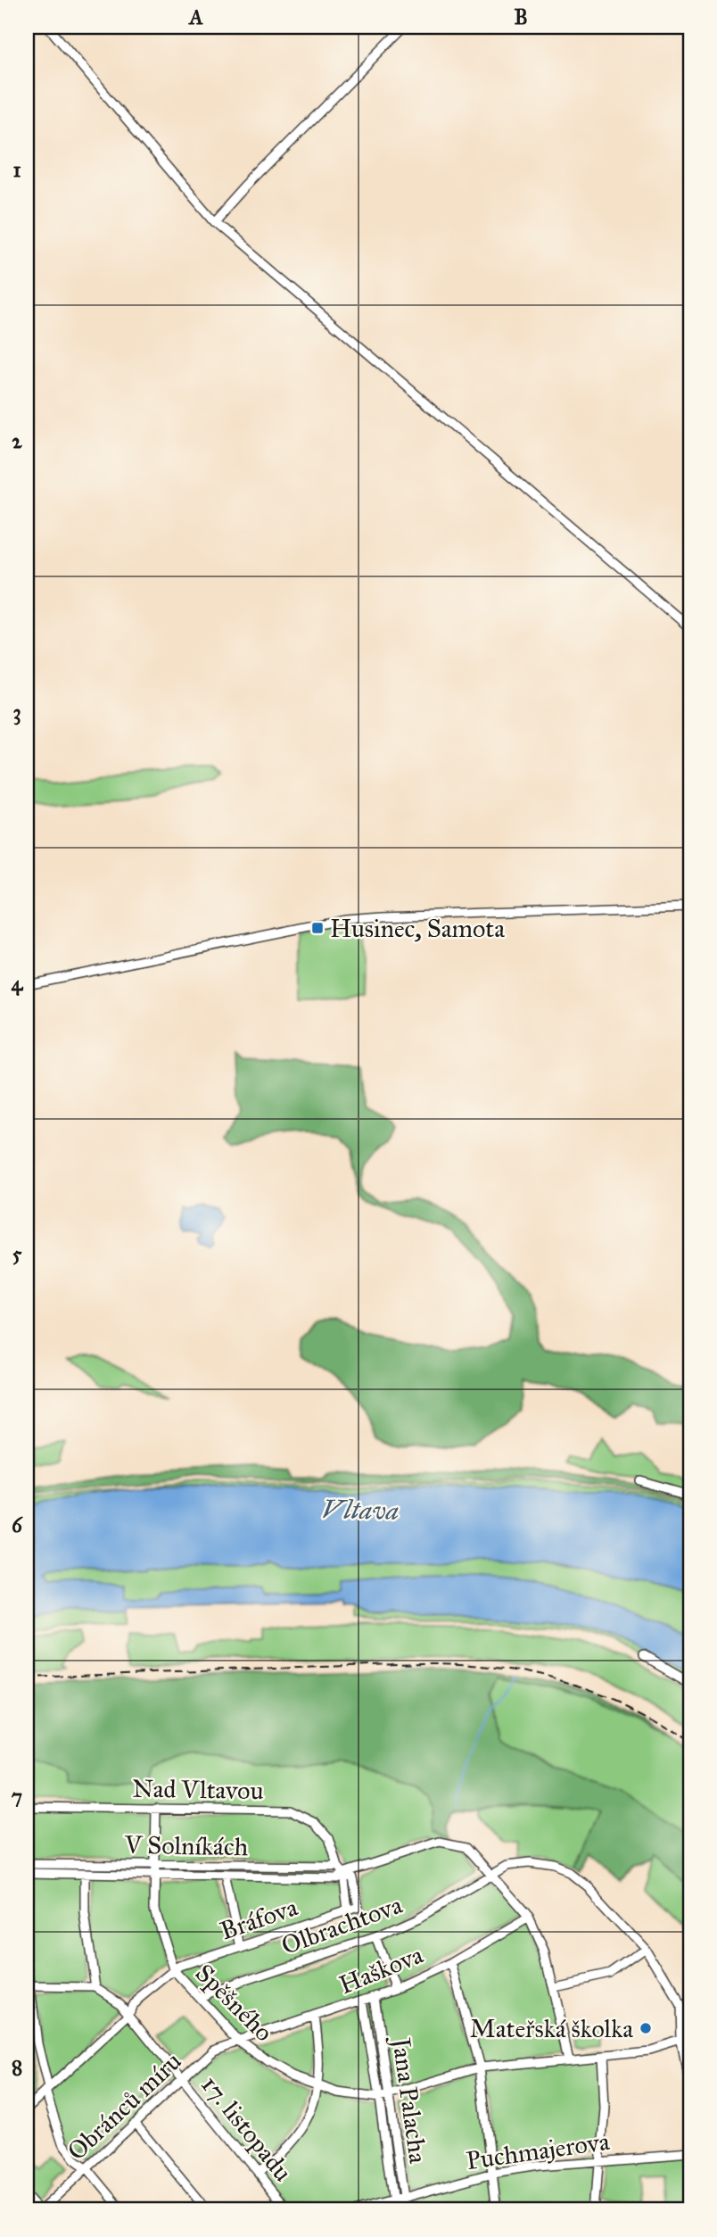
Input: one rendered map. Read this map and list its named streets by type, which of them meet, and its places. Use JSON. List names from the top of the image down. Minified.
{"streets":{"street":["Nad Vltavou","V Solníkách","Bráfova","Olbrachtova","Haškova","Spěšného","Jana Palacha","Obránců míru","17. listopadu","Puchmajerova"]},"crossings":[["Nad Vltavou","V Solníkách"],["Nad Vltavou","Bráfova"],["Nad Vltavou","Spěšného"],["V Solníkách","Bráfova"],["V Solníkách","Spěšného"],["Bráfova","Spěšného"],["Bráfova","17. listopadu"],["Olbrachtova","Spěšného"],["Haškova","Spěšného"],["Haškova","Jana Palacha"],["Haškova","Obránců míru"],["Spěšného","Jana Palacha"],["Spěšného","Obránců míru"],["Jana Palacha","Puchmajerova"],["Obránců míru","17. listopadu"]],"water":["Vltava"],"places":{"transit":["Husinec, Samota"],"other":["Mateřská školka"]},"grid":{"columns":["A","B"],"rows":["1","2","3","4","5","6","7","8"]}}
